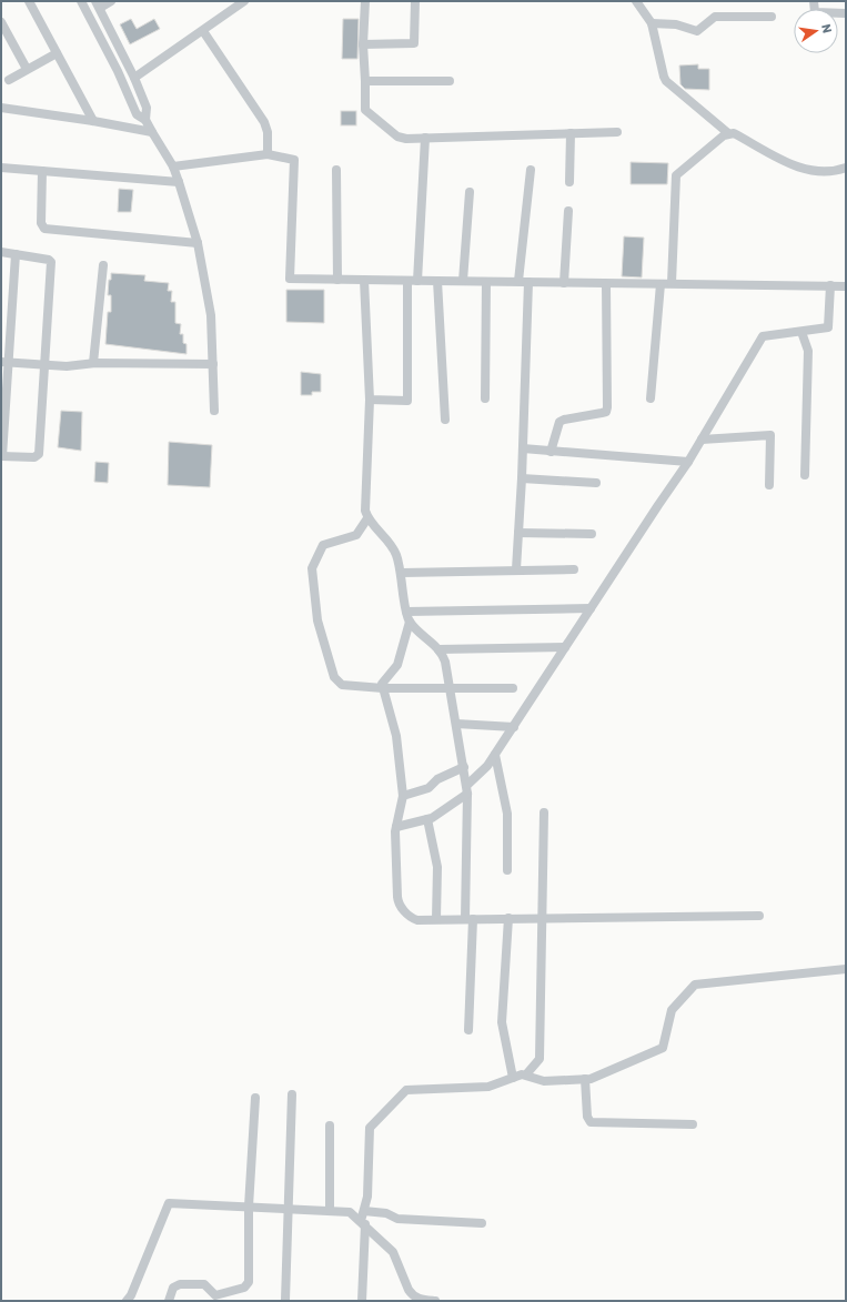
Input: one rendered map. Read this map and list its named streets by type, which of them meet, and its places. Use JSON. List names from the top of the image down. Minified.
{"north":"right"}
